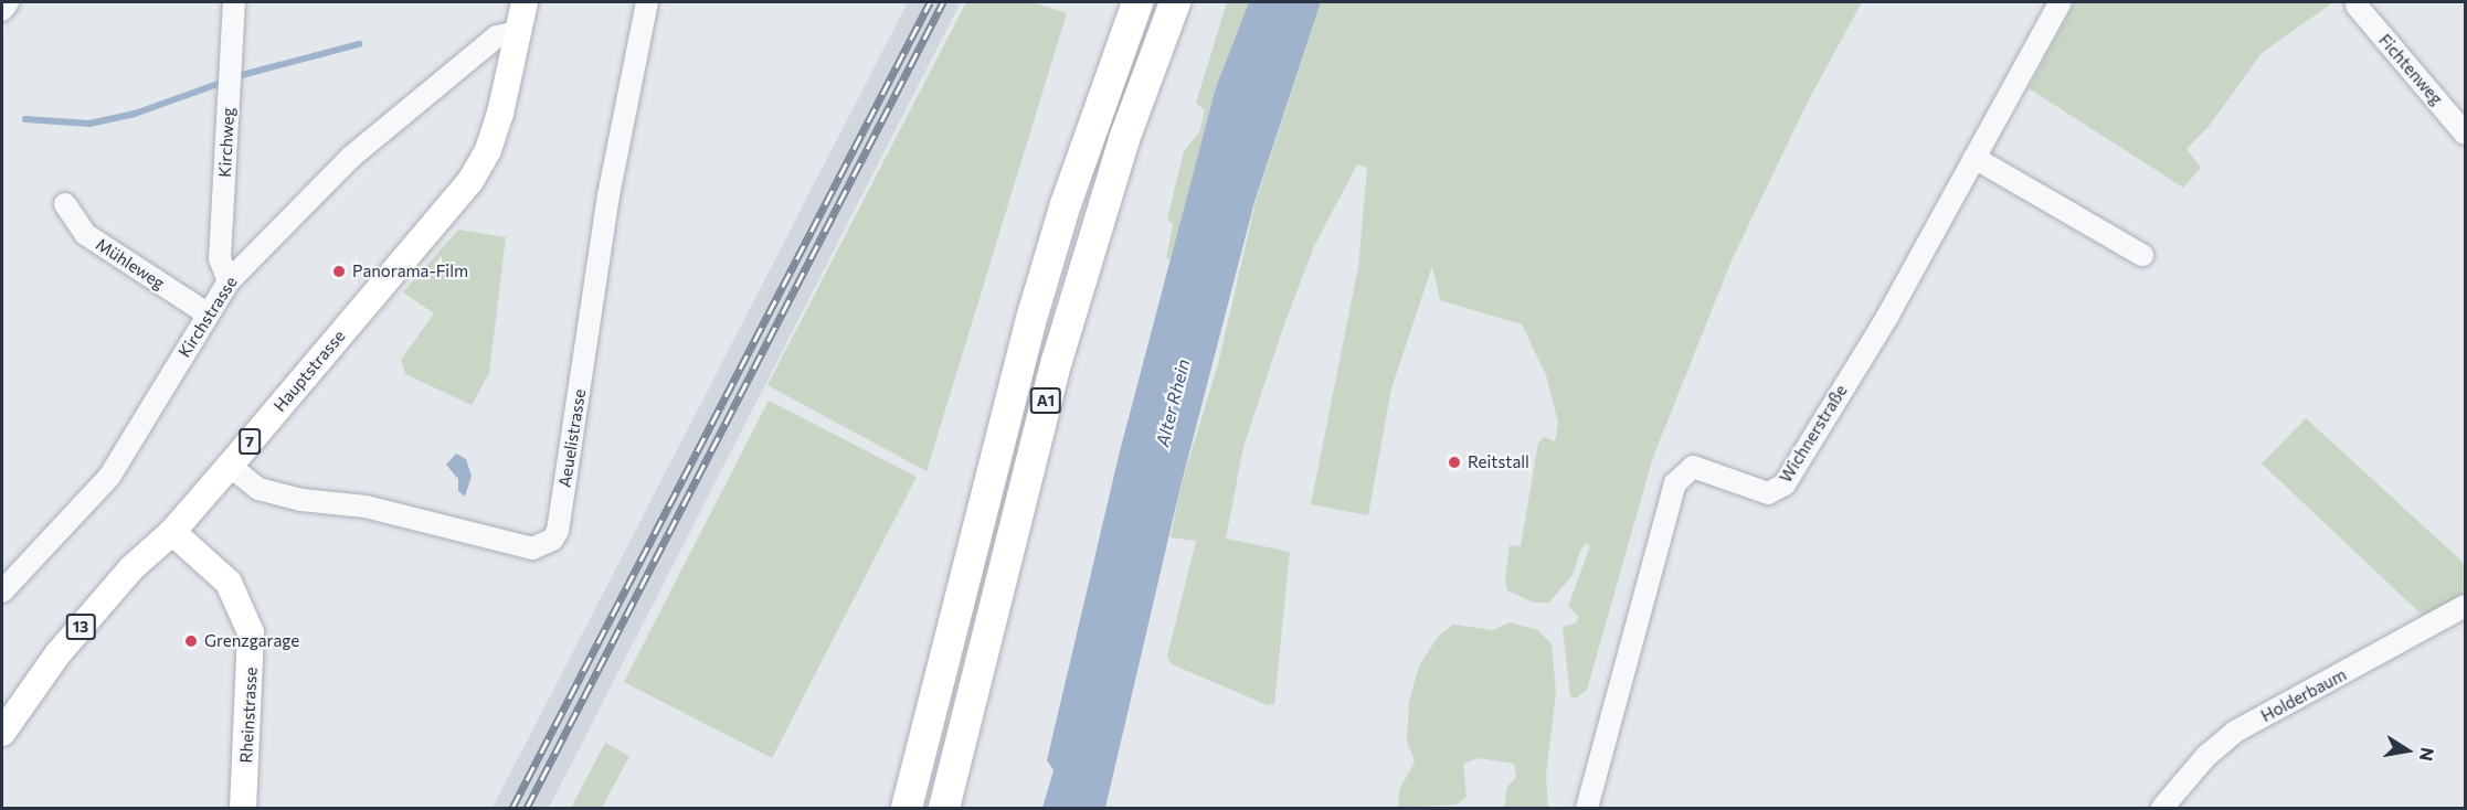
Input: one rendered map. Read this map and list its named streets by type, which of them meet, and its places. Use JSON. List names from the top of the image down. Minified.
{"streets":{"highway":["A1"],"main road":["Hauptstrasse","7","13","Rheinstrasse"],"street":["Fichtenweg","Kirchweg","Mühleweg","Kirchstrasse","Wichnerstraße","Aeuelistrasse","Holderbaum"]},"crossings":[["Kirchweg","Kirchstrasse"],["Mühleweg","Kirchstrasse"],["Kirchstrasse","Hauptstrasse"],["Hauptstrasse","Aeuelistrasse"],["Hauptstrasse","Rheinstrasse"]],"water":["Alter Rhein"],"places":["Panorama-Film","Reitstall","Grenzgarage"],"north":"right"}
